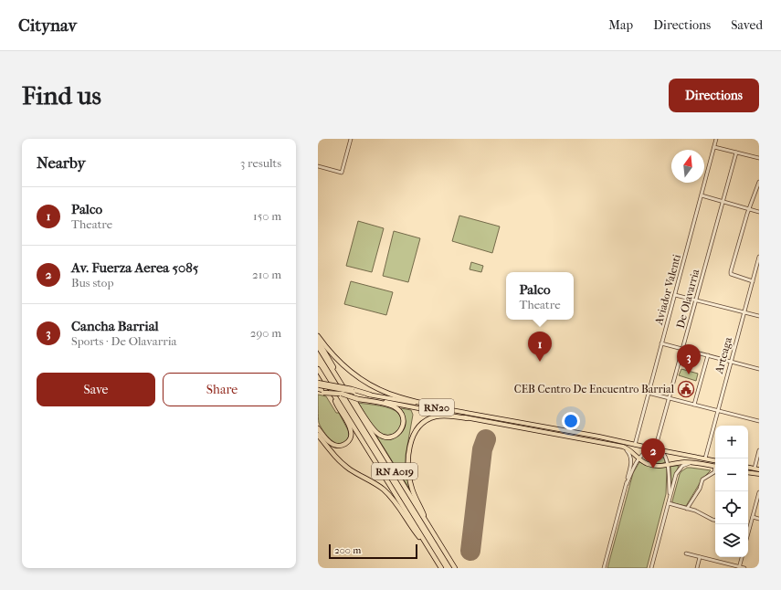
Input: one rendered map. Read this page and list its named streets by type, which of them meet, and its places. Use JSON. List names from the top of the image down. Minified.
{"streets":{"highway":["RN A019"],"main road":["RN20"],"street":["Aviador Valenti","De Olavarria","Arteaga"]},"crossings":[["Aviador Valenti","RN20"],["De Olavarria","RN20"],["Arteaga","RN20"]],"places":{"public building":["CEB Centro De Encuentro Barrial"]},"scale_bar":"200 m","north":"top","page":{"header":"Citynav","nav":["Map","Directions","Saved"],"buttons":["Directions",["Save","Share"]],"title":"Find us","heading":["Nearby","3 results"],"list":[{"mark":"1","name":"Palco","note":"Theatre","value":"150 m"},{"mark":"2","name":"Av. Fuerza Aerea 5085","note":"Bus stop","value":"210 m"},{"mark":"3","name":"Cancha Barrial","note":"Sports · De Olavarria","value":"290 m"}],"popup":["Palco","Theatre"],"pins":["1","3","2"],"map_buttons":["+","−"],"scale":"200 m"}}
